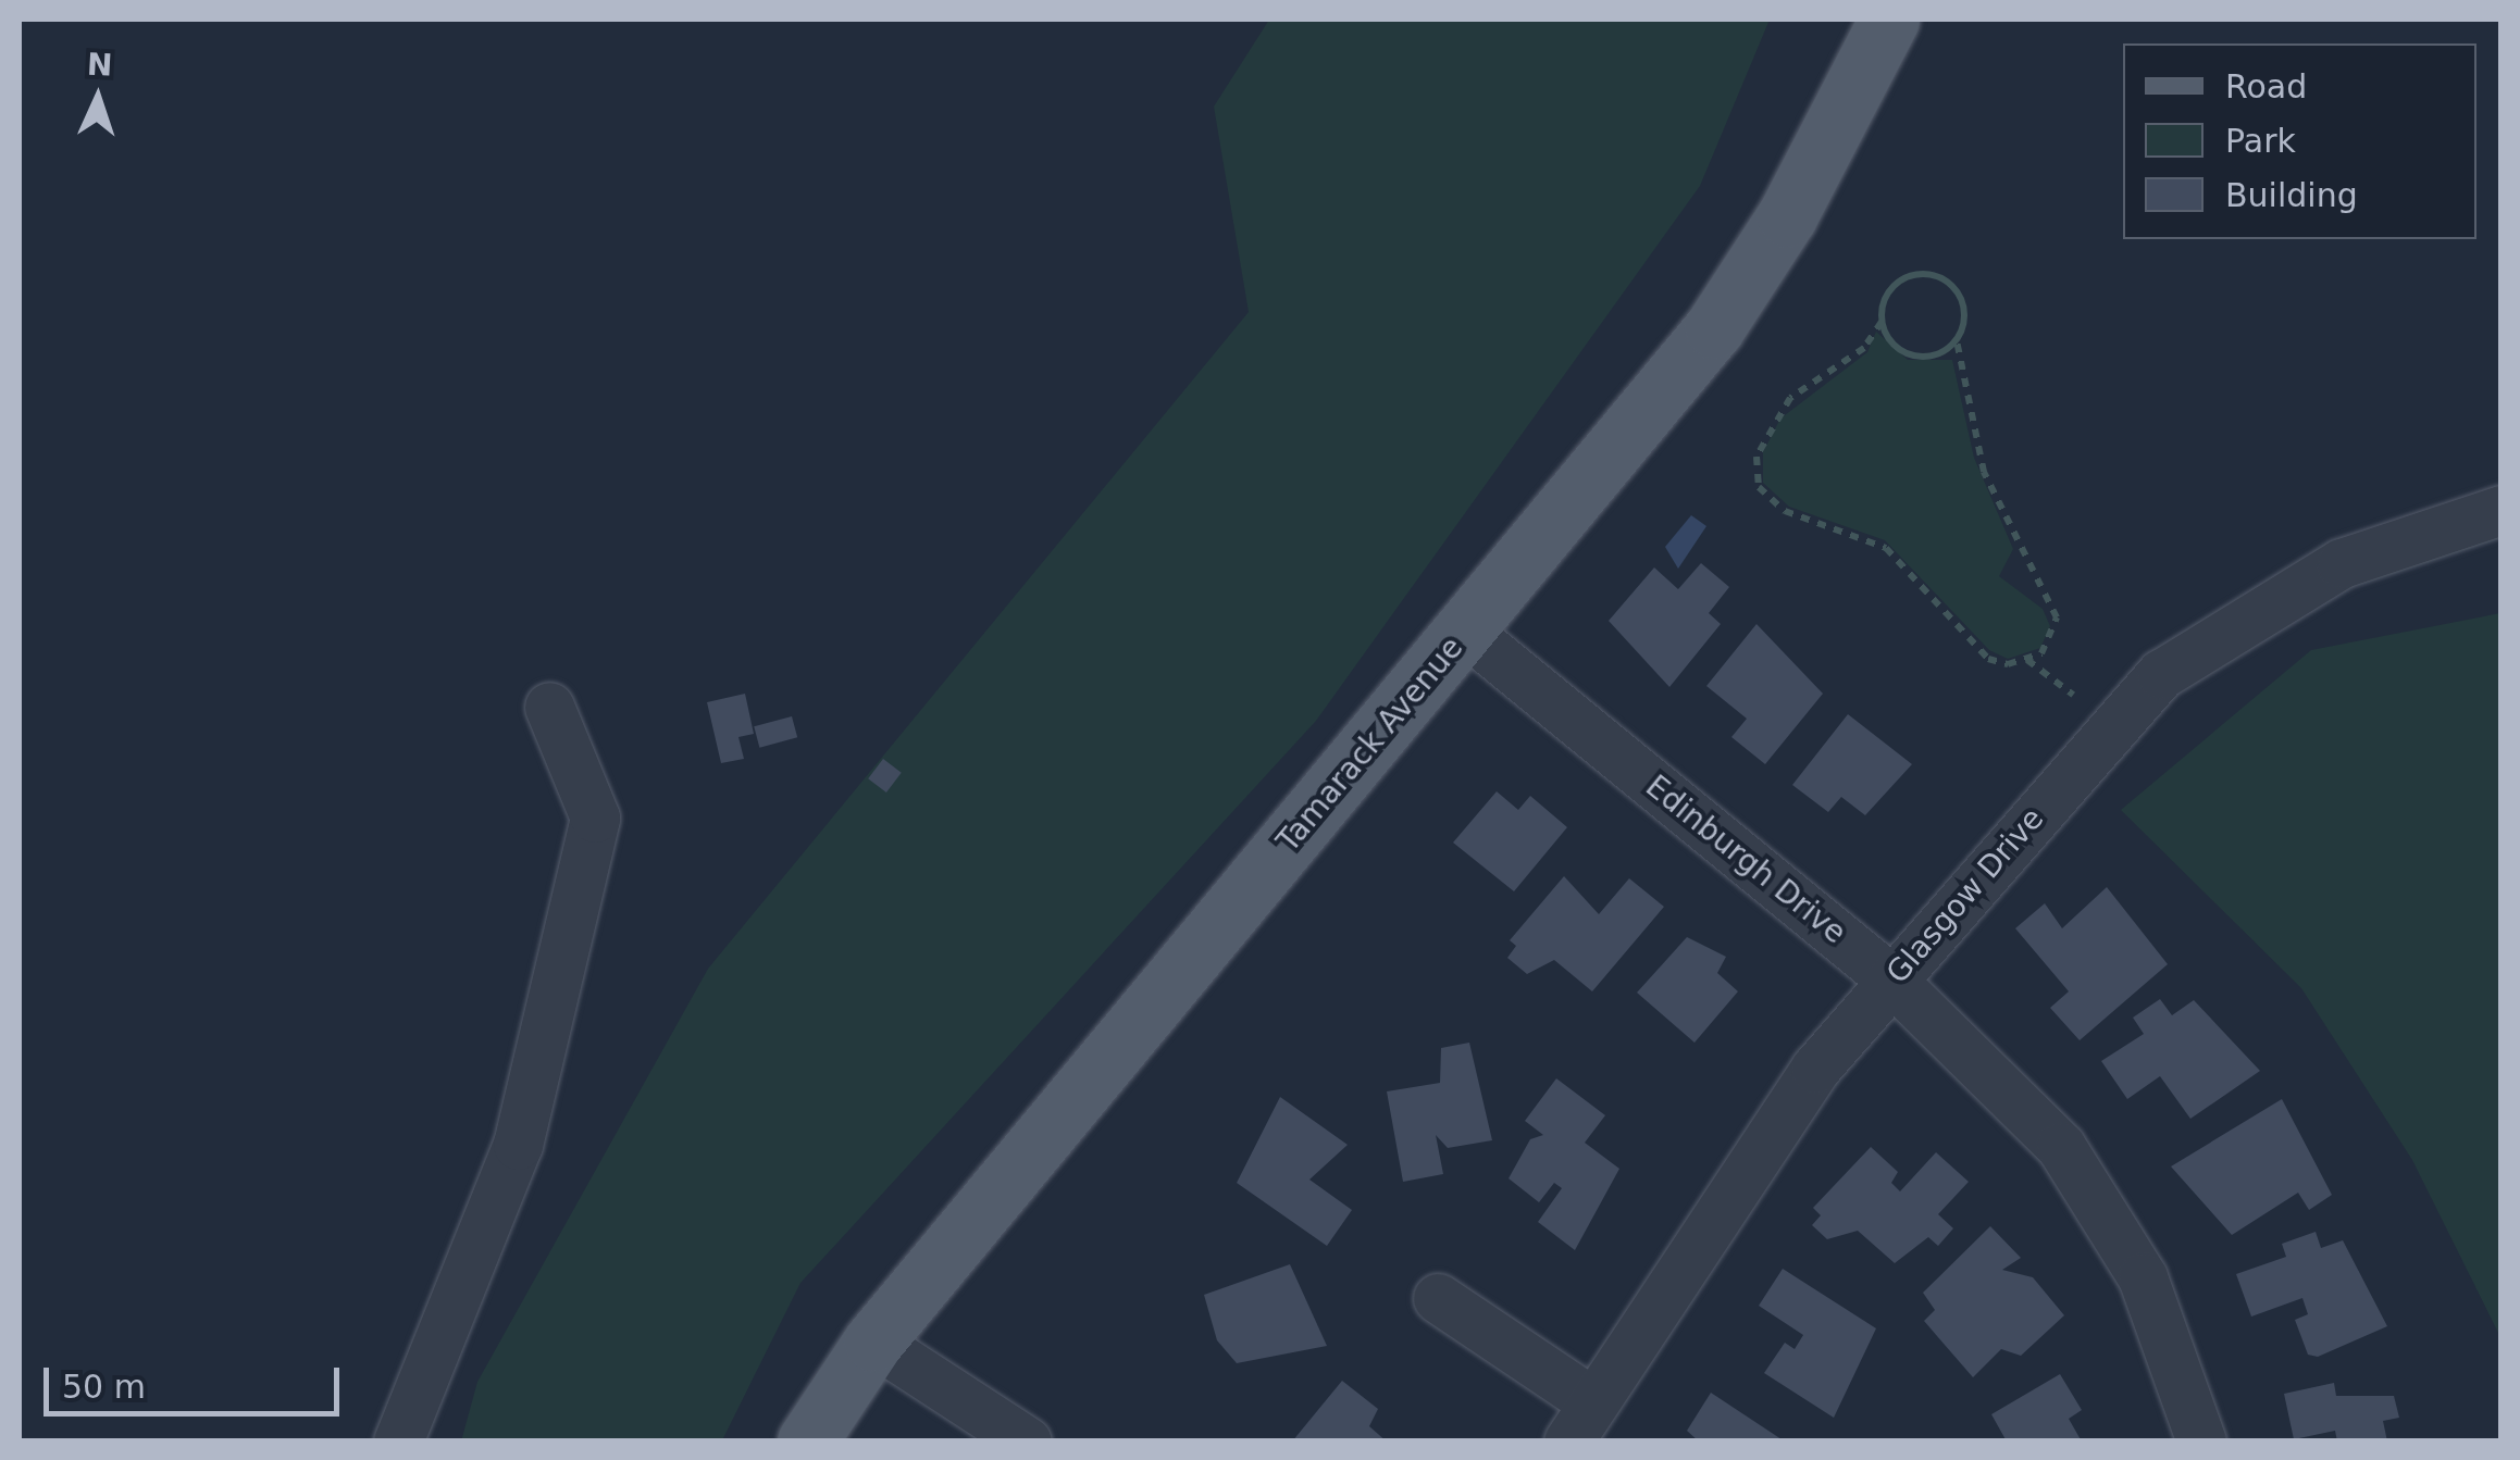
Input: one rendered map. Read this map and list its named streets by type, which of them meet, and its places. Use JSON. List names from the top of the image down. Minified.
{"streets":{"main road":["Tamarack Avenue"],"street":["Edinburgh Drive","Glasgow Drive"]},"crossings":[["Tamarack Avenue","Edinburgh Drive"],["Edinburgh Drive","Glasgow Drive"]],"legend":["Road","Park","Building"],"scale_bar":"50 m","north":"top"}
